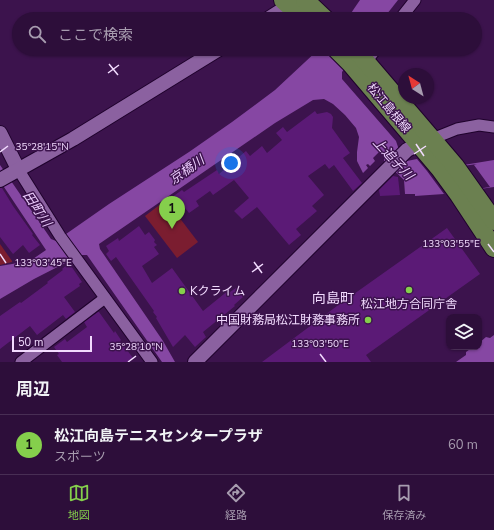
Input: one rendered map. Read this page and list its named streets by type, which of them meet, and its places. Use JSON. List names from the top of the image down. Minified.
{"streets":{"main road":["松江島根線"]},"districts":["向島町"],"water":["上追子川","京橋川","田町川"],"places":["松江地方合同庁舎","Kクライム","中国財務局松江財務事務所"],"scale_bar":"50 m","north":"top left","page":{"search":"ここで検索","pins":"1","scale":"50 m","heading":"周辺","list":[{"mark":"1","name":"松江向島テニスセンタープラザ","note":"スポーツ","value":"60 m"}],"nav":["地図","経路","保存済み"]},"coordinates":["35°28'15\"N","133°03'55\"E","133°03'45\"E","133°03'50\"E","35°28'10\"N"]}
